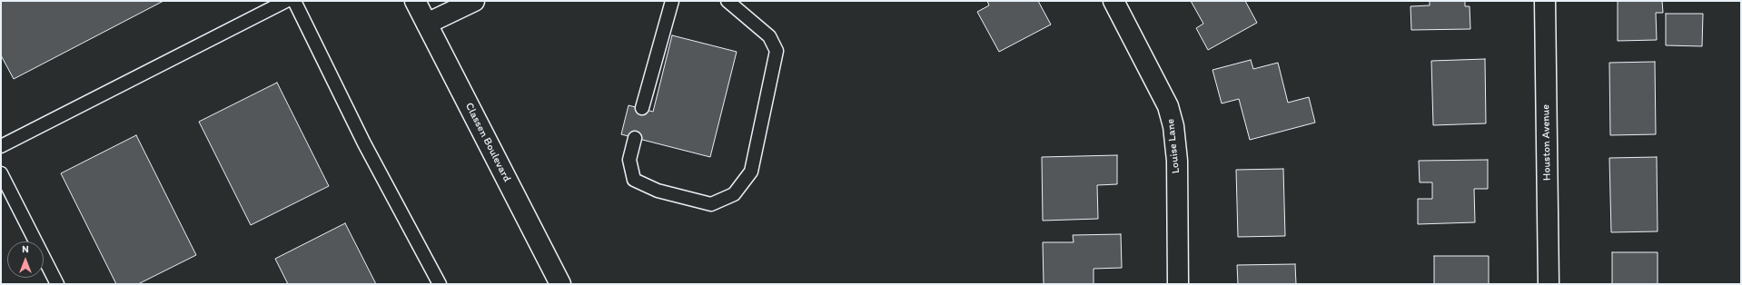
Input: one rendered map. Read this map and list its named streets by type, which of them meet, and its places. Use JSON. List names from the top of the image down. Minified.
{"streets":{"street":["Classen Boulevard","Houston Avenue","Louise Lane"]},"north":"top"}
